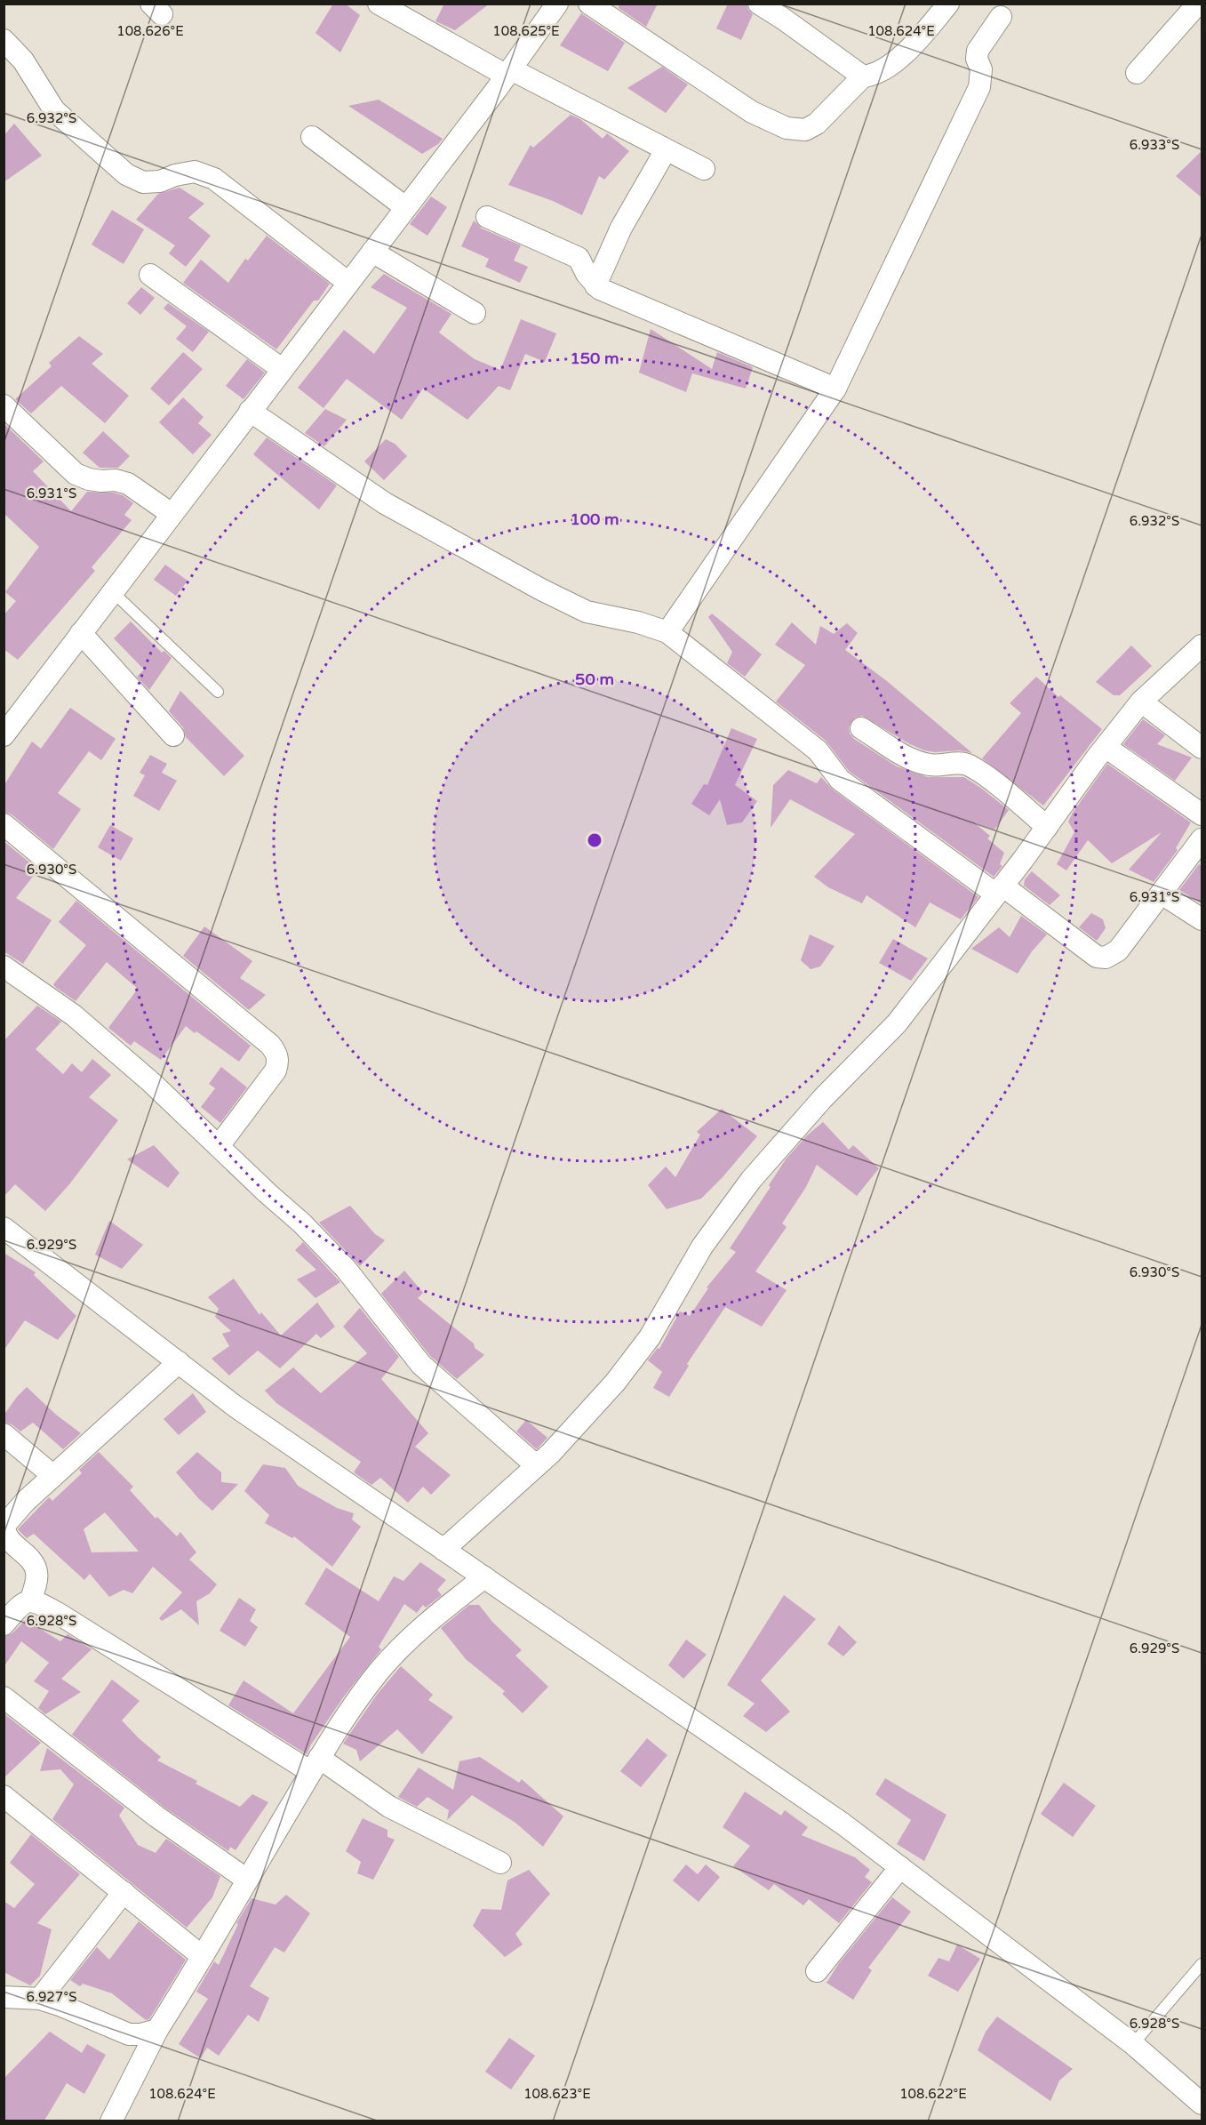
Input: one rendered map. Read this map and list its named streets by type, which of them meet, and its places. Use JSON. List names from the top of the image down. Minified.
{"coordinates":["108.626°E","108.625°E","108.624°E","6.932°S","6.933°S","6.931°S","6.930°S","6.929°S","6.928°S","6.927°S","108.623°E","108.622°E"],"rings":["150 m","100 m","50 m"]}
